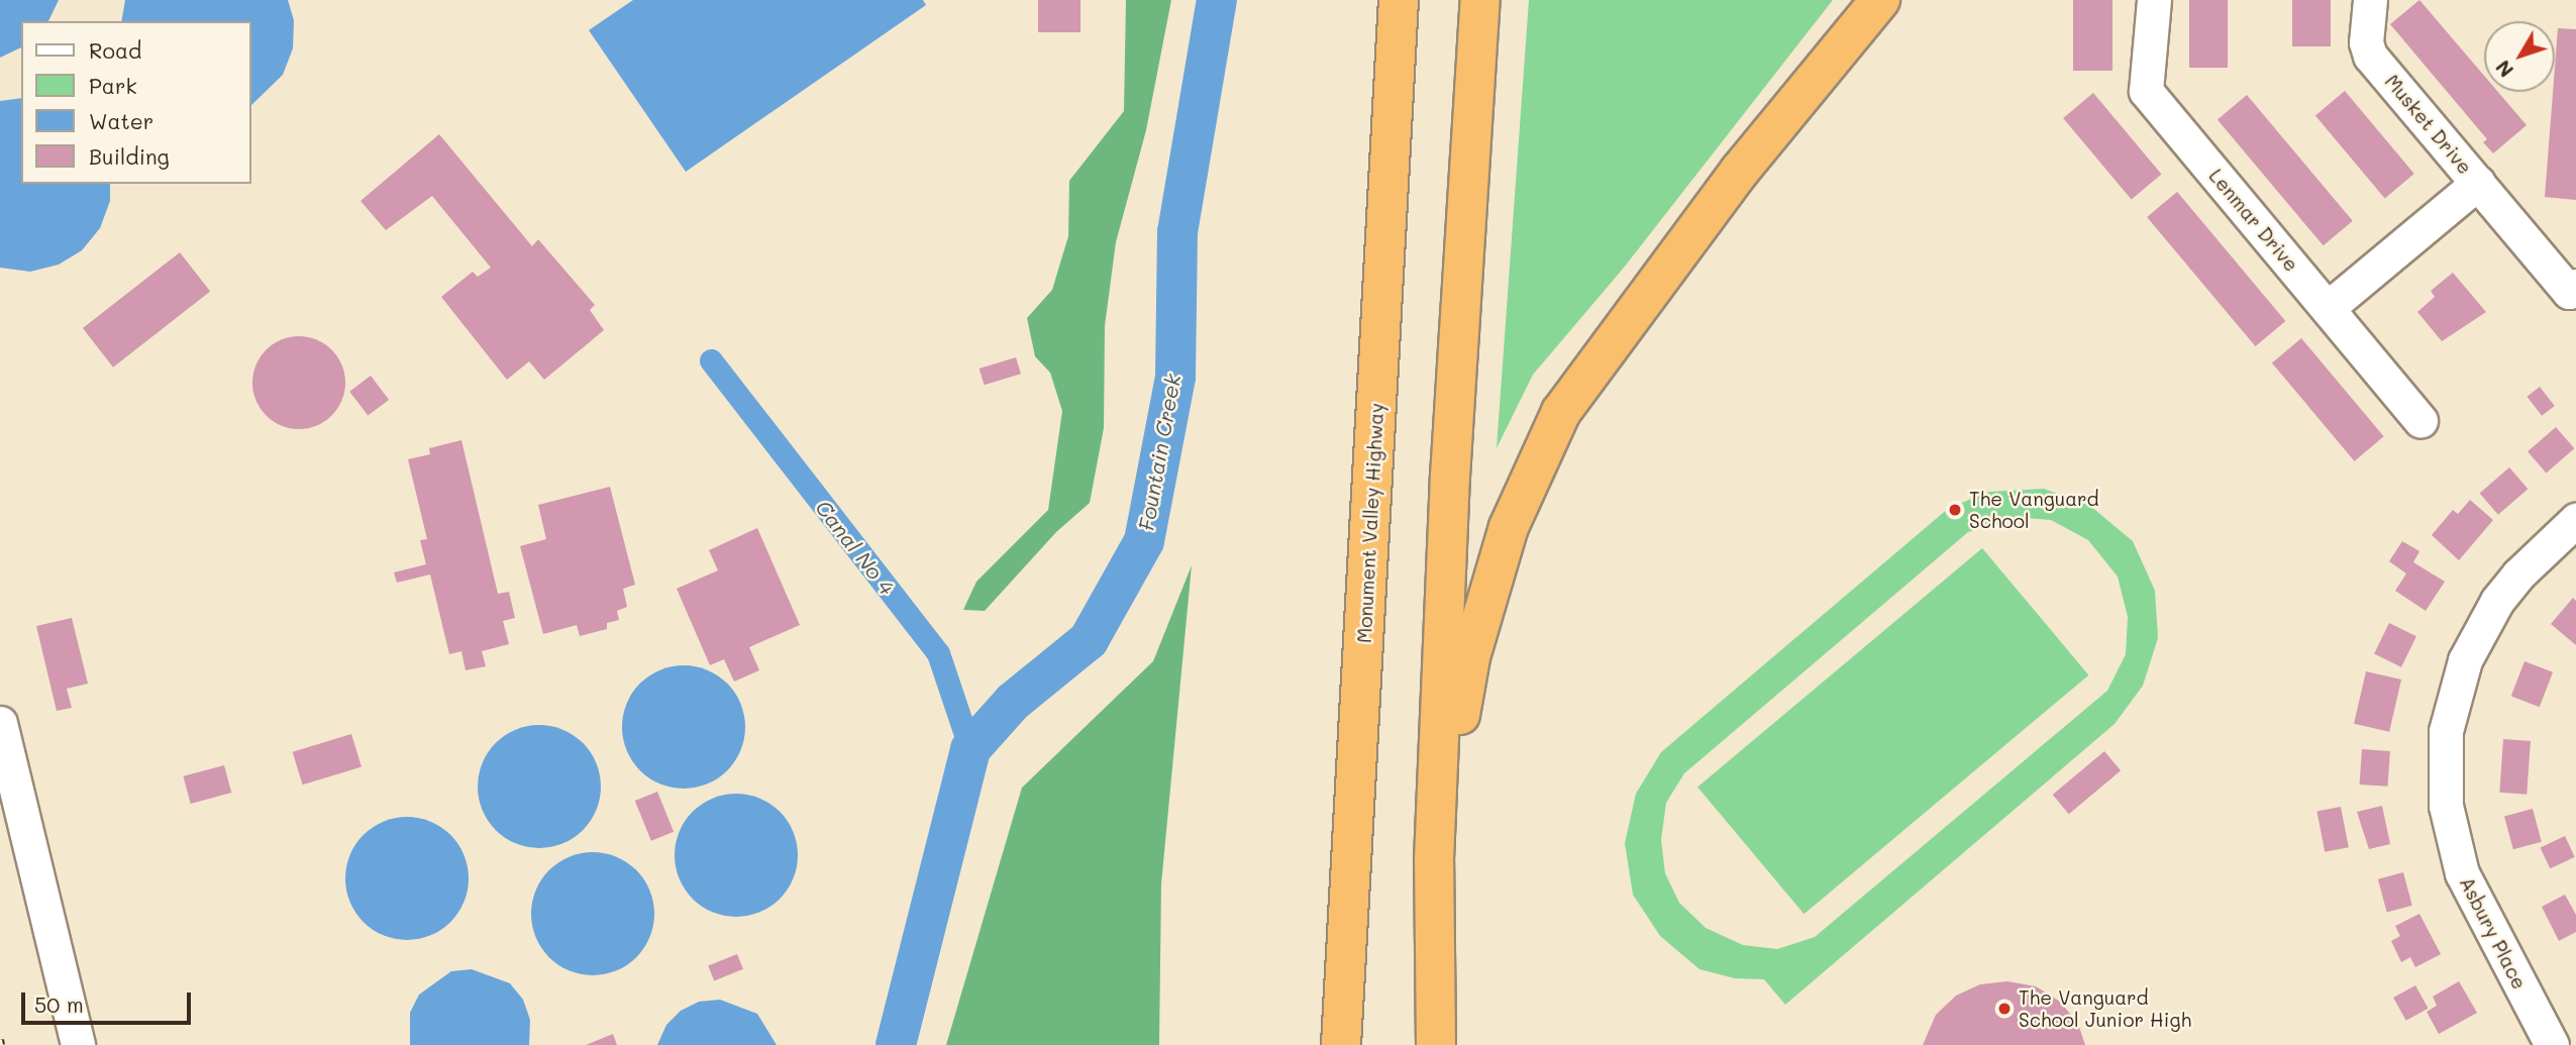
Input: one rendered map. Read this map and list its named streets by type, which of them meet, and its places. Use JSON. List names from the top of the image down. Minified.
{"streets":{"highway":["Monument Valley Highway"],"street":["Musket Drive","Lenmar Drive","Asbury Place"]},"crossings":[["Musket Drive","Lenmar Drive"]],"water":["Fountain Creek","Canal No 4"],"places":["The Vanguard School","The Vanguard School Junior High"],"legend":["Road","Park","Water","Building"],"scale_bar":"50 m","north":"bottom left"}
